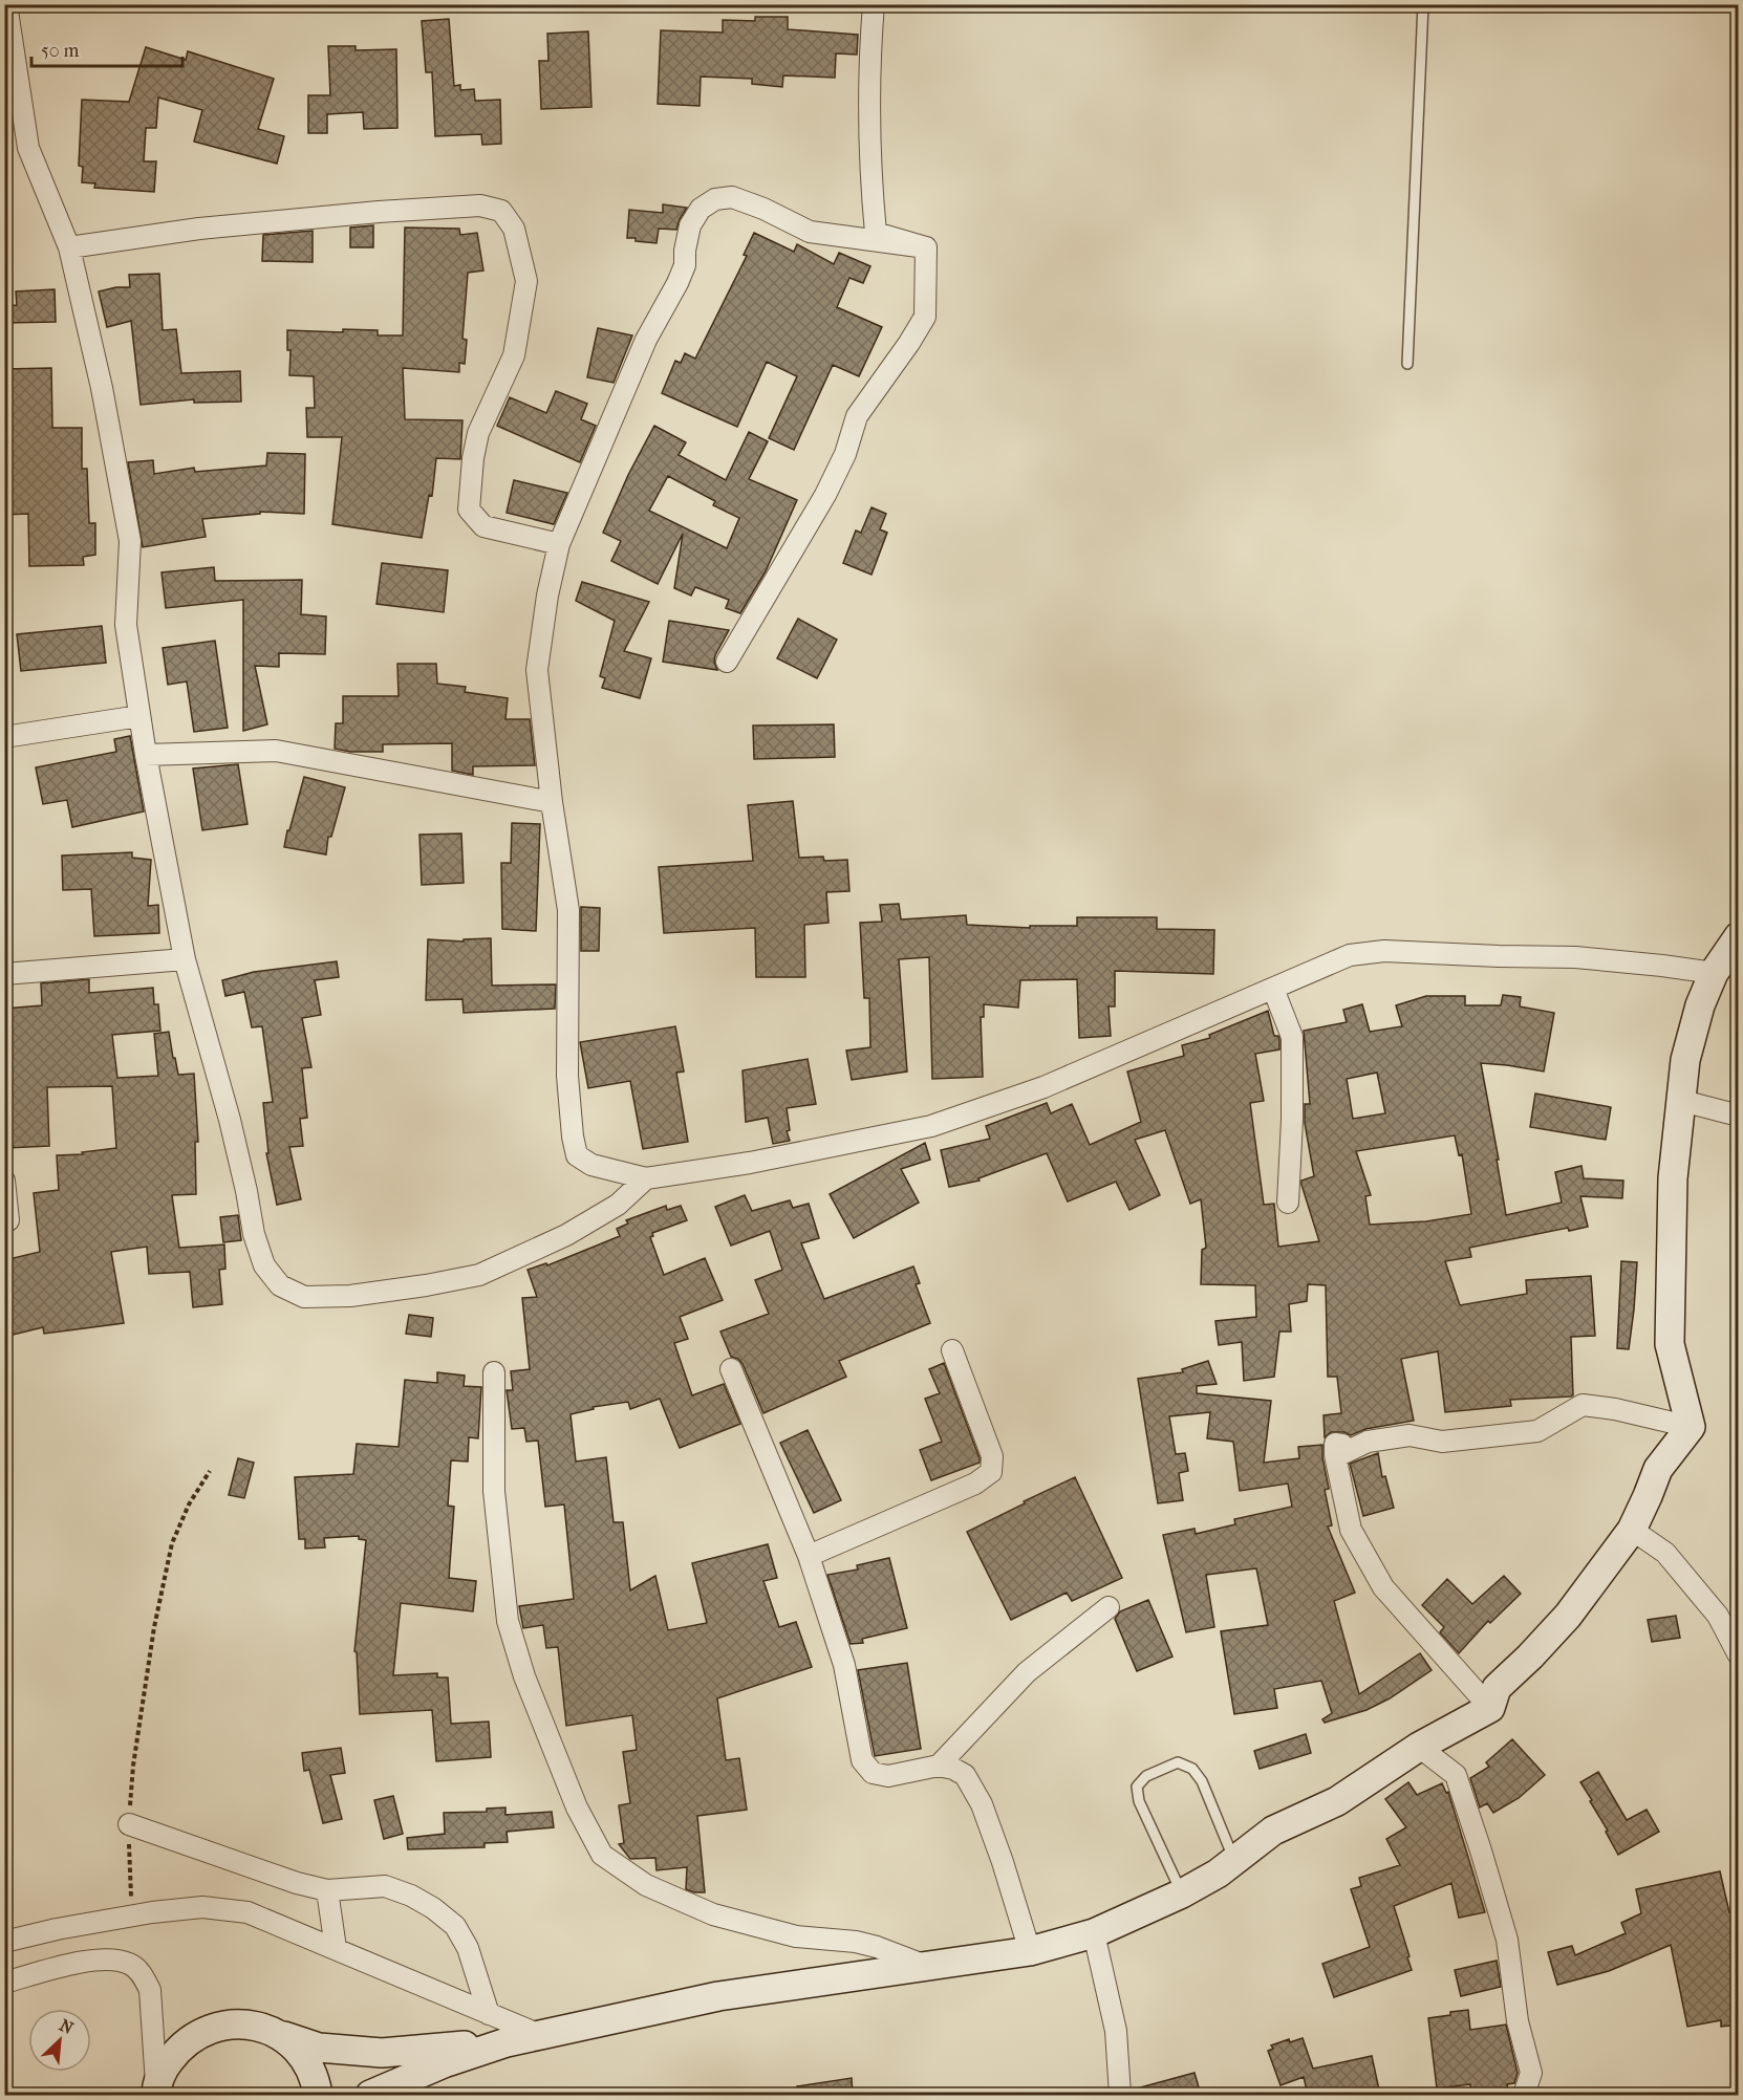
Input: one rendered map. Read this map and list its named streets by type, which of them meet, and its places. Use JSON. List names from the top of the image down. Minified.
{"scale_bar":"50 m","north":"top right"}
